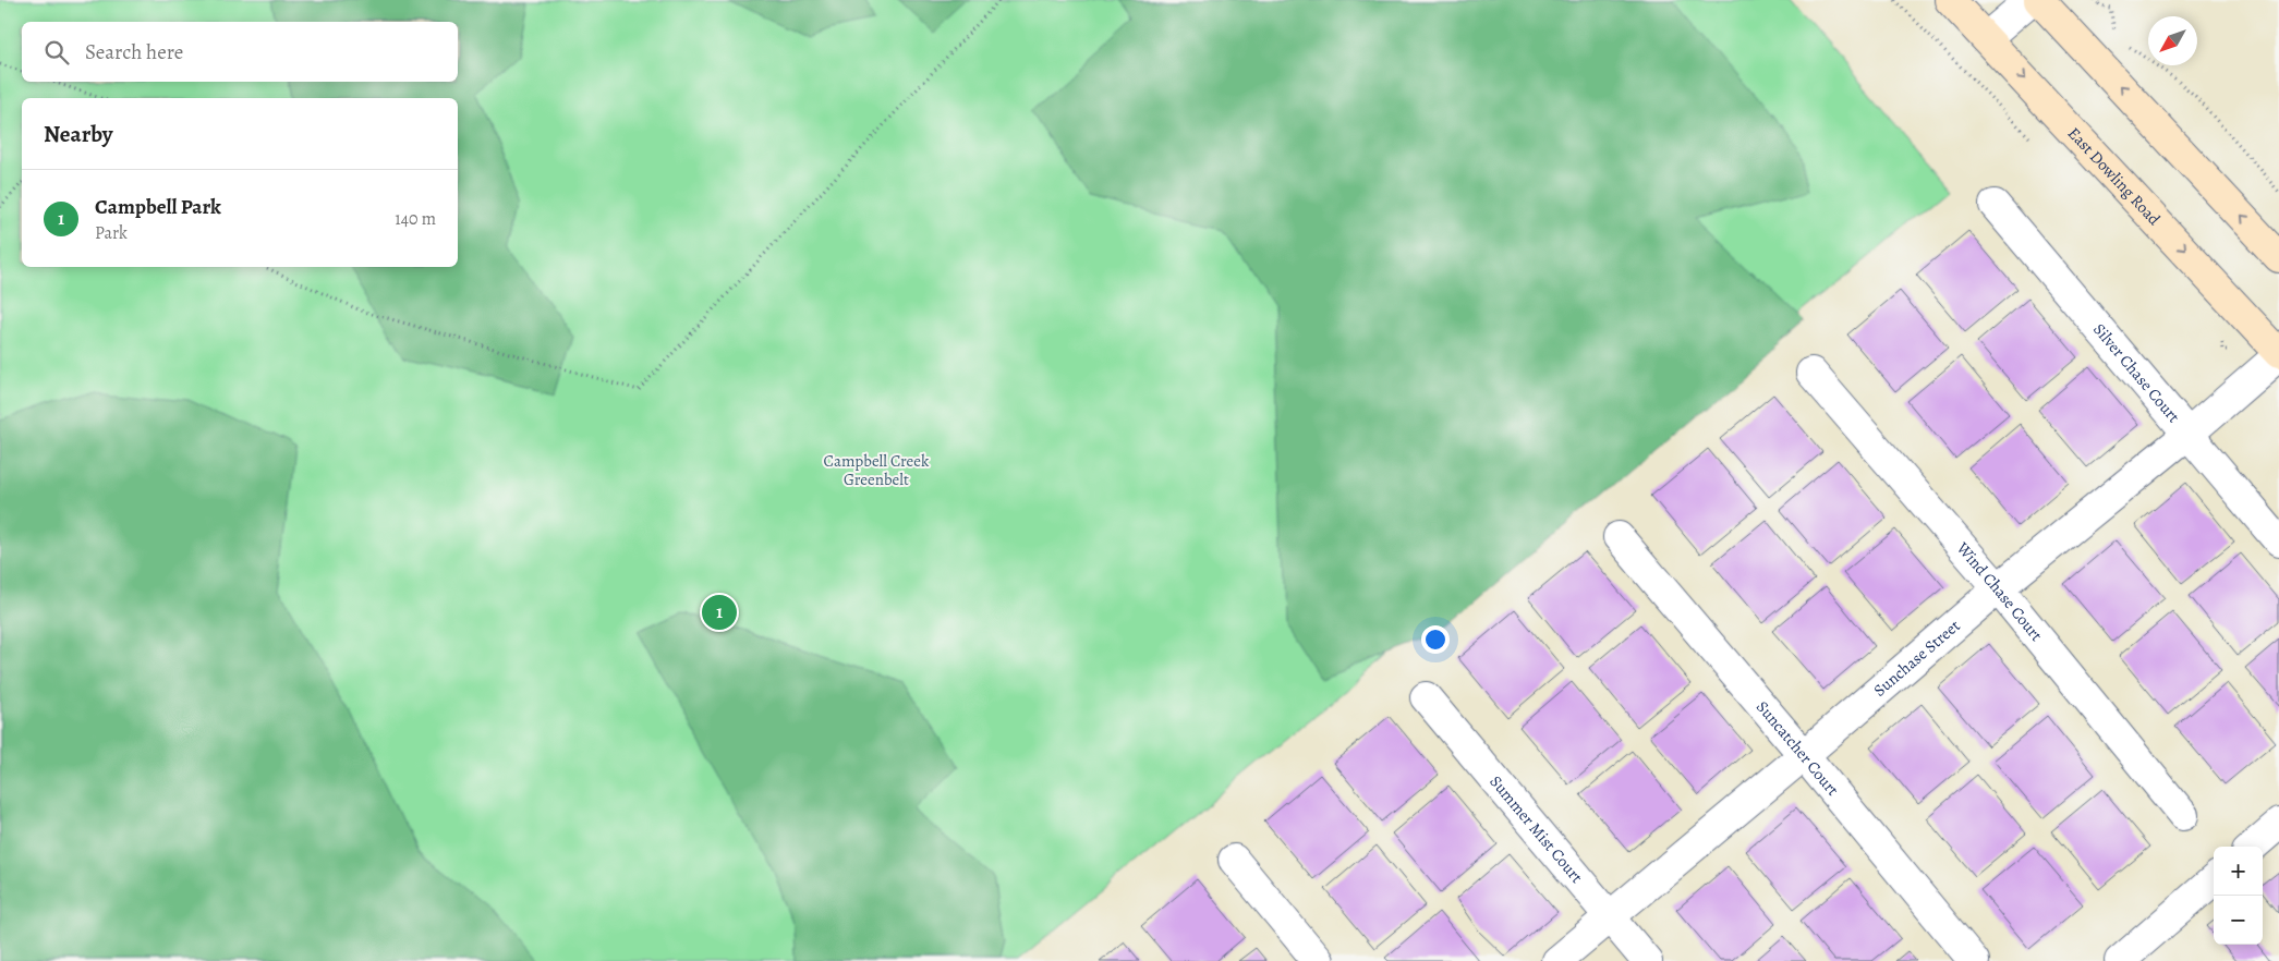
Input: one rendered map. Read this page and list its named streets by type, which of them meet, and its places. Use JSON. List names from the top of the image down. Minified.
{"streets":{"main road":["East Dowling Road"],"street":["Silver Chase Court","Wind Chase Court","Sunchase Street","Suncatcher Court","Summer Mist Court"]},"crossings":[["East Dowling Road","Sunchase Street"],["Silver Chase Court","Sunchase Street"],["Wind Chase Court","Sunchase Street"],["Sunchase Street","Suncatcher Court"],["Sunchase Street","Summer Mist Court"]],"parks":["Campbell Creek Greenbelt"],"north":"bottom left","page":{"search":"Search here","heading":"Nearby","list":[{"mark":"1","name":"Campbell Park","note":"Park","value":"140 m"}],"pins":"1","map_buttons":["+","−"]}}
